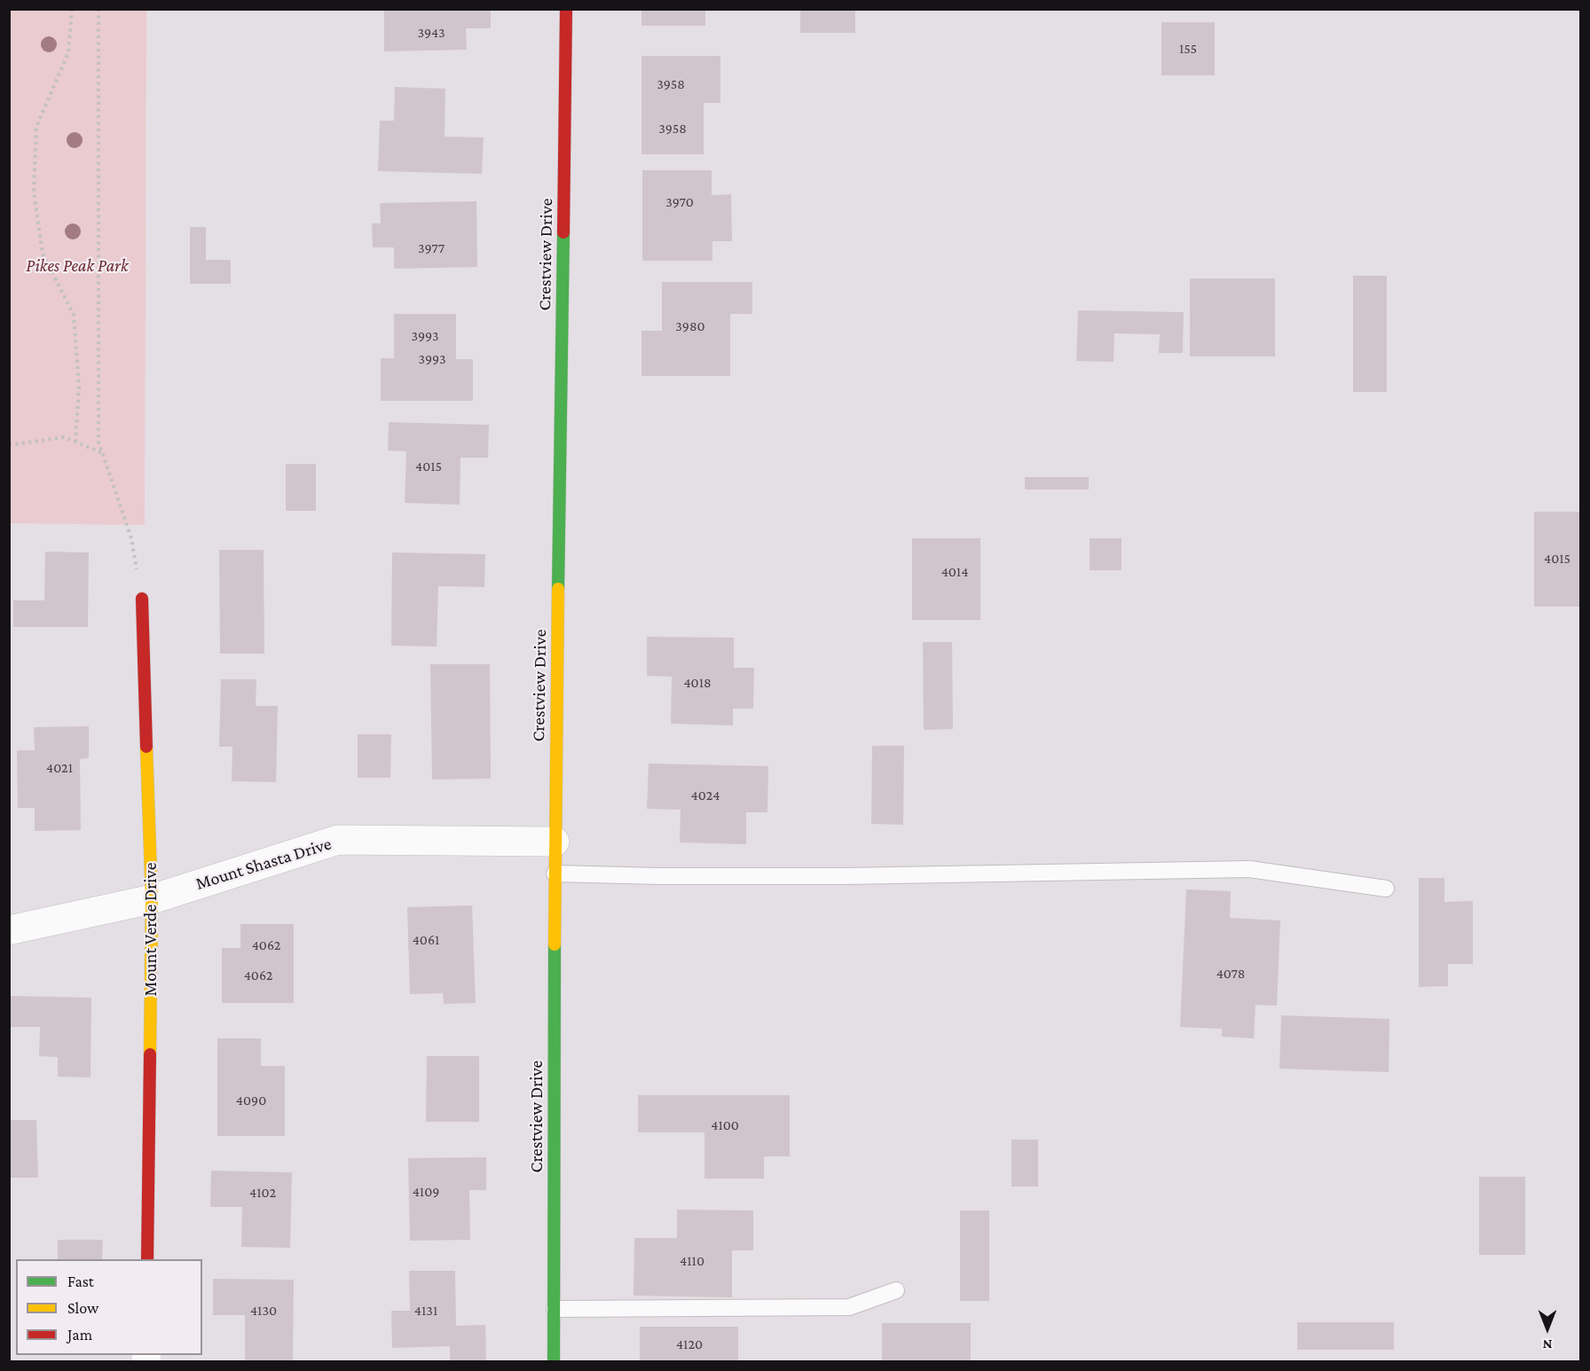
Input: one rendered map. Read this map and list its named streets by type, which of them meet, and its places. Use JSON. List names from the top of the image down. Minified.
{"streets":{"street":["Crestview Drive","Mount Shasta Drive","Mount Verde Drive"]},"crossings":[["Crestview Drive","Mount Shasta Drive"],["Mount Shasta Drive","Mount Verde Drive"]],"parks":["Pikes Peak Park"],"house_numbers":["3943","155","3958","3958","3970","3977","3980","3993","3993","4015","4015","4014","4018","4021","4024","4061","4062","4078","4062","4090","4100","4109","4102","4110","4130","4131","4120"],"legend":["Fast","Slow","Jam"],"north":"bottom"}
